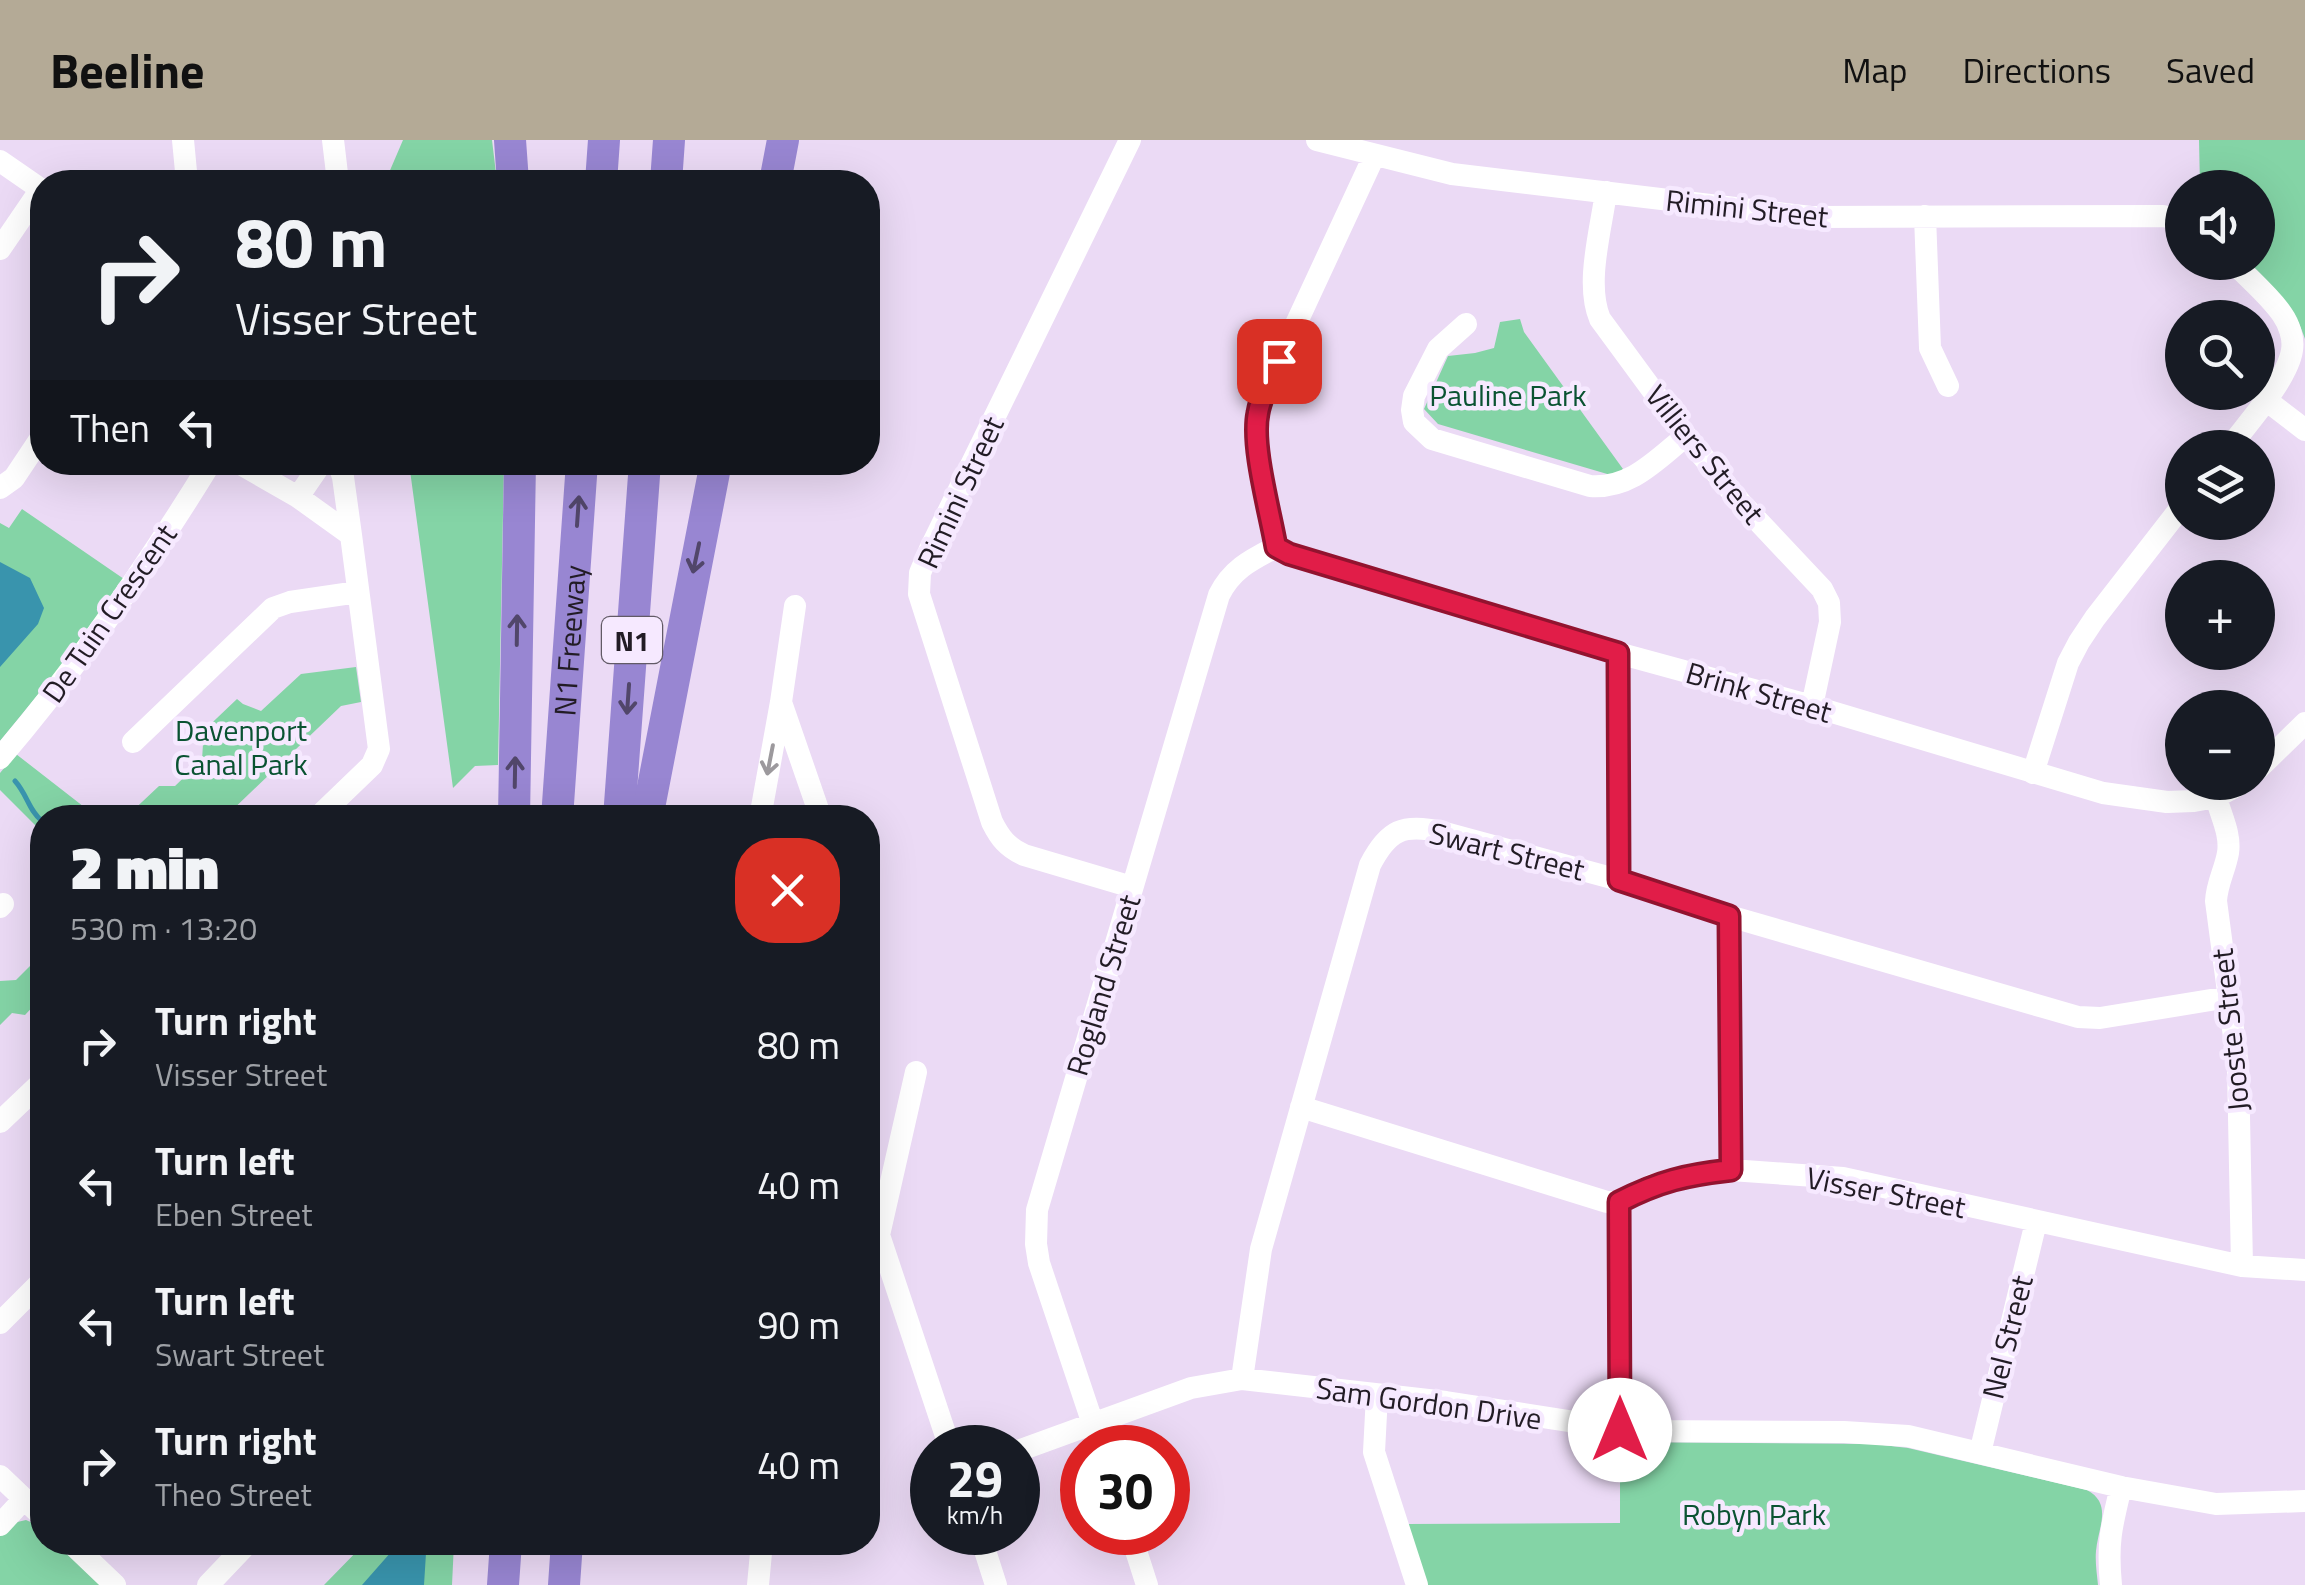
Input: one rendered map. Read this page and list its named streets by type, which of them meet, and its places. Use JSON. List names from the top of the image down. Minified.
{"streets":{"highway":["N1 Freeway","N1"],"street":["Rimini Street","Villiers Street","De Tuin Crescent","Brink Street","Swart Street","Rogland Street","Jooste Street","Visser Street","Nel Street","Sam Gordon Drive"]},"crossings":[["Rimini Street","Villiers Street"],["Rimini Street","Rogland Street"],["Villiers Street","Brink Street"],["Brink Street","Rogland Street"],["Swart Street","Jooste Street"],["Swart Street","Sam Gordon Drive"],["Rogland Street","Sam Gordon Drive"],["Jooste Street","Visser Street"],["Visser Street","Nel Street"],["Nel Street","Sam Gordon Drive"]],"parks":["Pauline Park","Davenport Canal Park","Robyn Park"],"page":{"header":"Beeline","nav":["Map","Directions","Saved"],"map_buttons":["+","−"],"turn":["80 m","Visser Street"],"then":"Then","heading":["2 min","530 m · 13:20"],"list":[{"name":"Turn right","note":"Visser Street","value":"80 m"},{"name":"Turn left","note":"Eben Street","value":"40 m"},{"name":"Turn left","note":"Swart Street","value":"90 m"},{"name":"Turn right","note":"Theo Street","value":"40 m"}],"speed":"29 km/h","limit":"30"}}
